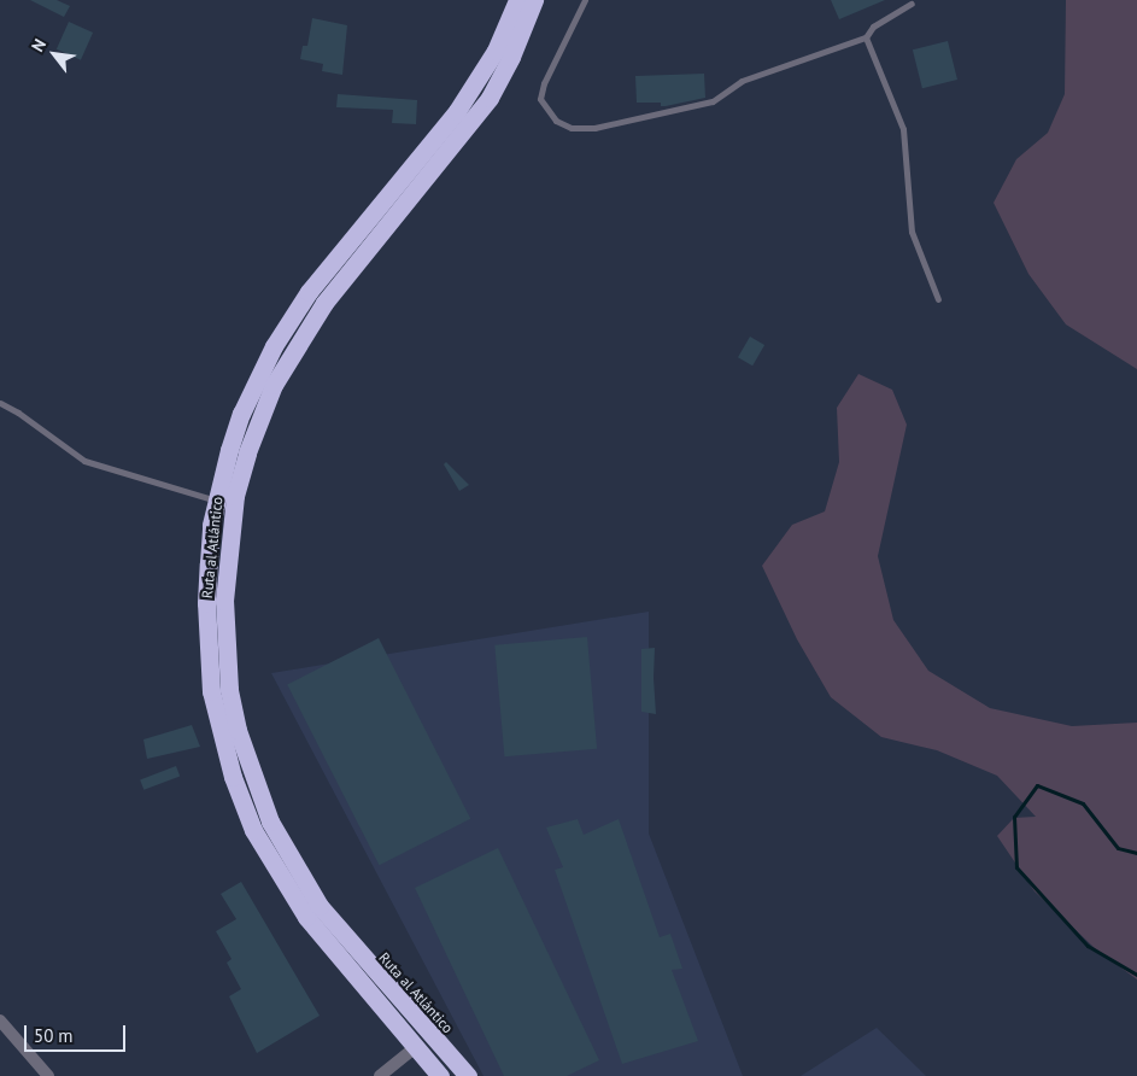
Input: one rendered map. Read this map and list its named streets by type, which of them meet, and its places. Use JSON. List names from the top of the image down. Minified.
{"streets":{"highway":["Ruta al Atlántico"]},"scale_bar":"50 m","north":"top left"}
